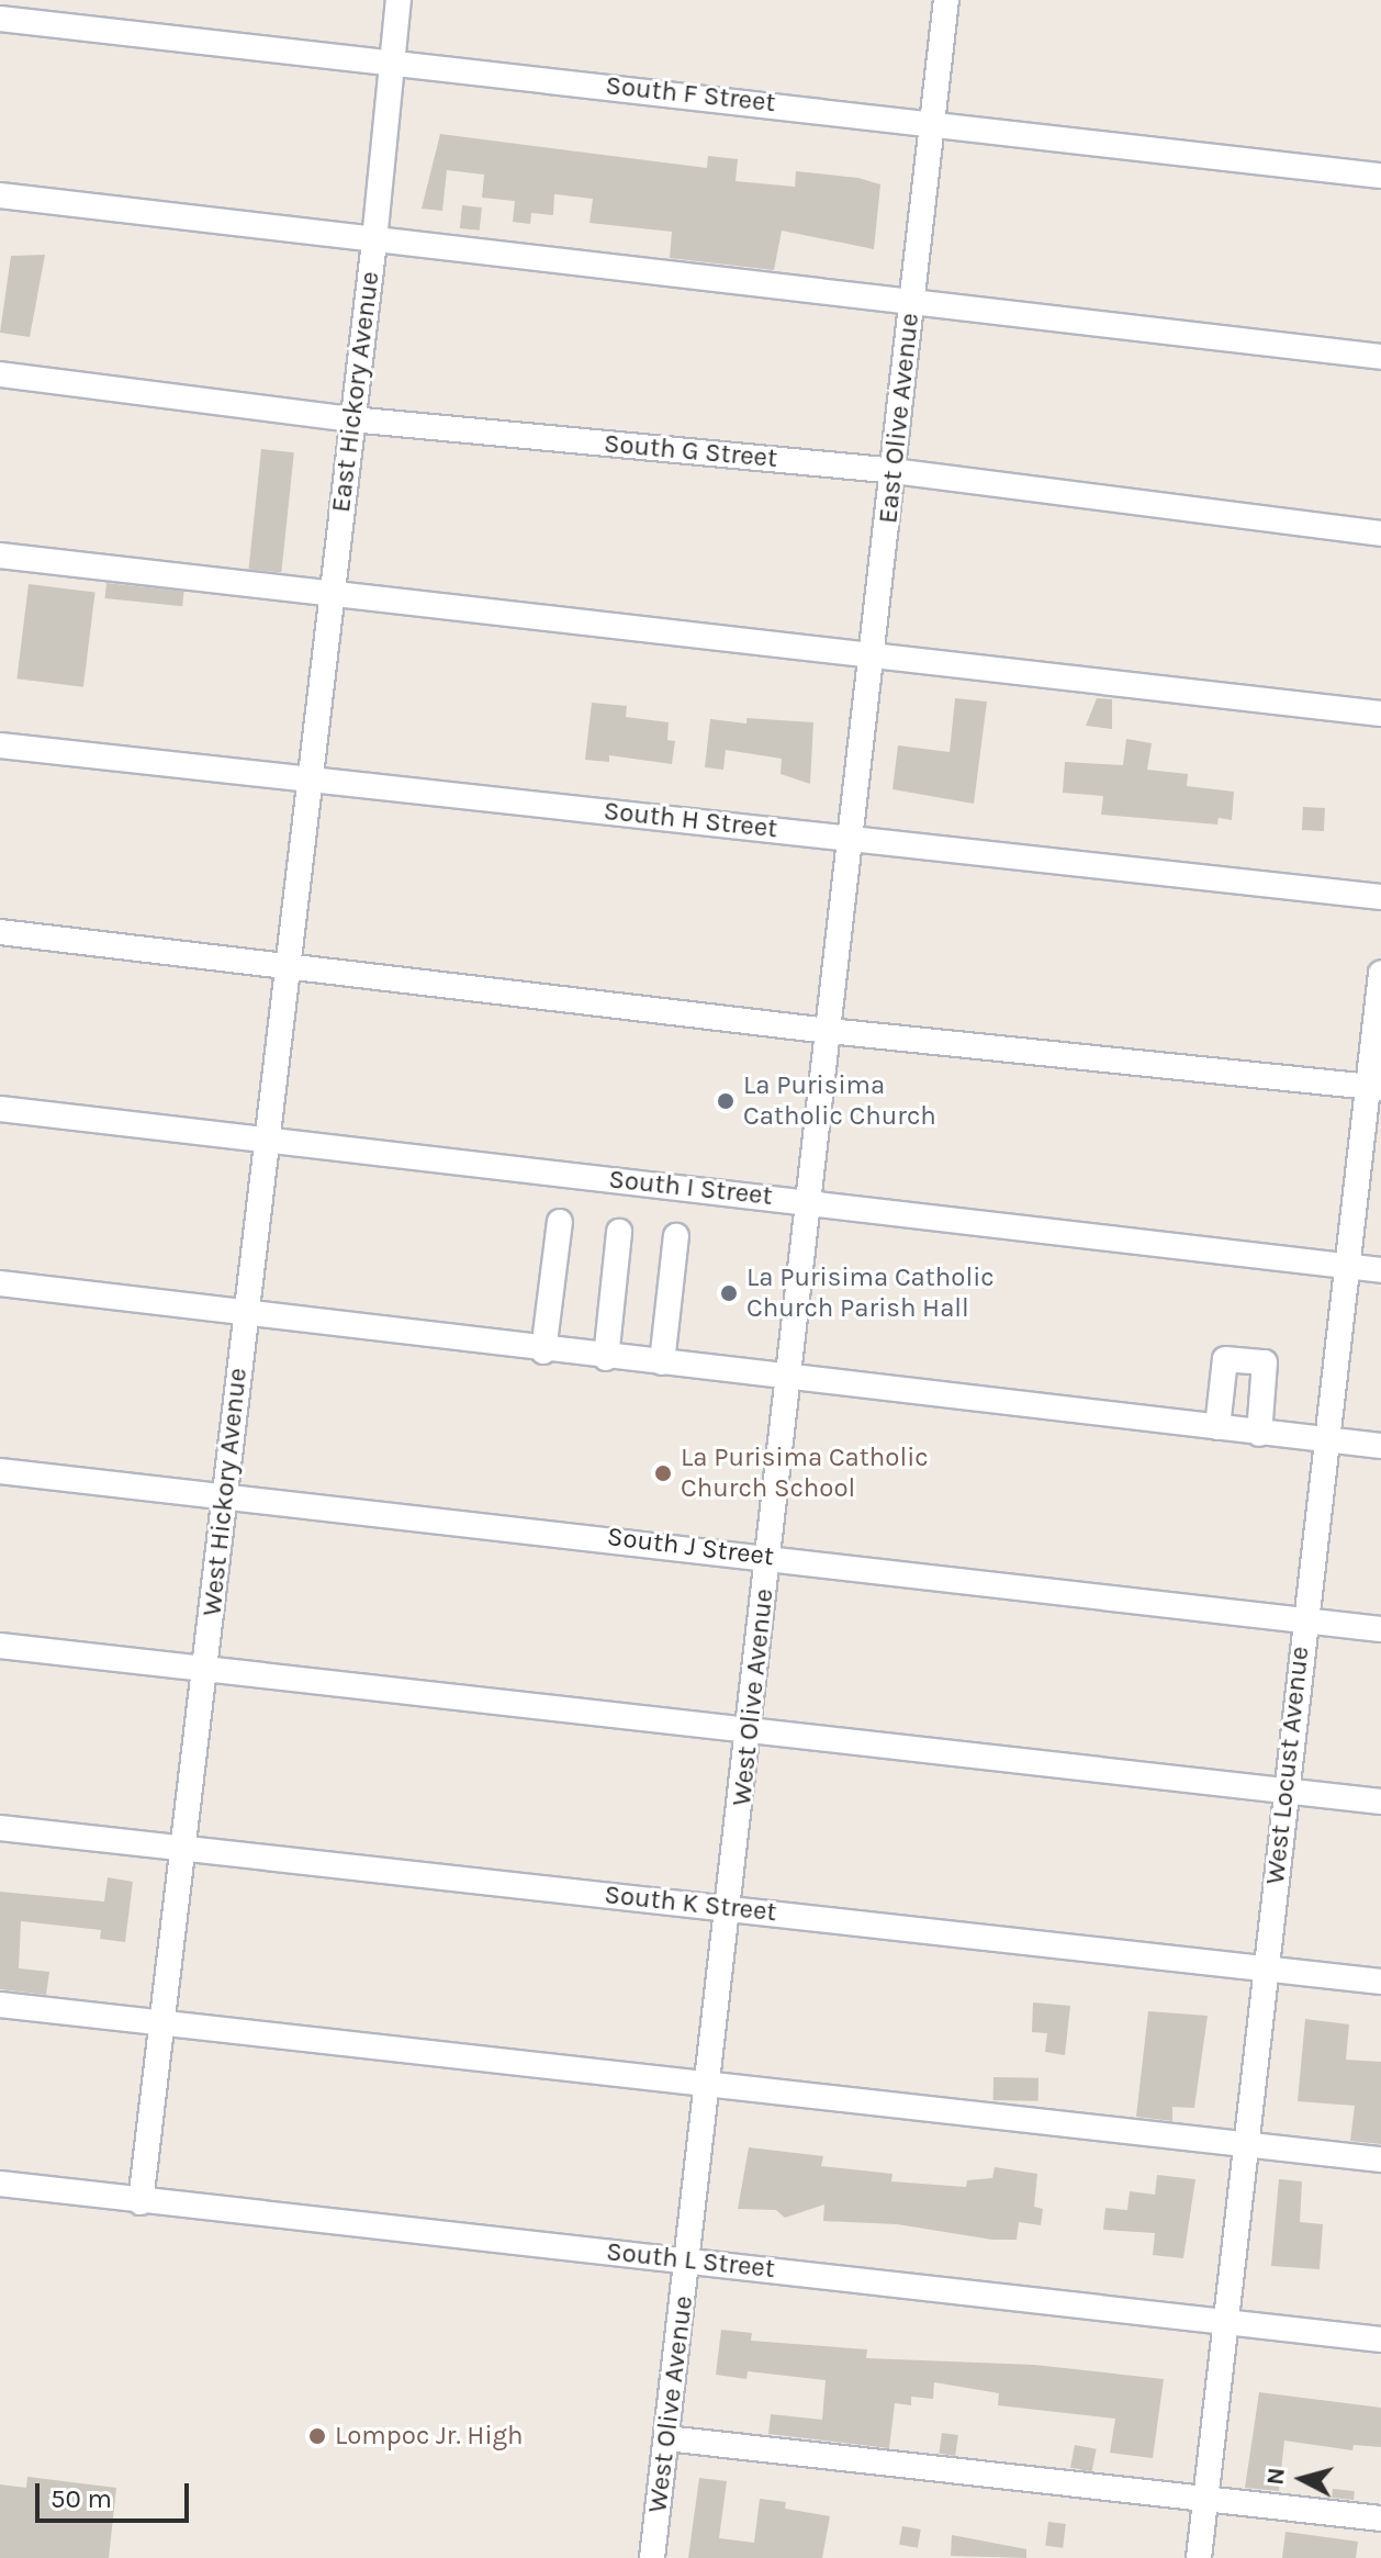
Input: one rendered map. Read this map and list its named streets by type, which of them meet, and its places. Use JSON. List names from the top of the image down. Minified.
{"streets":{"street":["South F Street","East Hickory Avenue","East Olive Avenue","South G Street","South H Street","South I Street","West Hickory Avenue","South J Street","West Olive Avenue","West Locust Avenue","South K Street","South L Street"]},"crossings":[["South F Street","East Hickory Avenue"],["South F Street","East Olive Avenue"],["East Hickory Avenue","South G Street"],["East Hickory Avenue","South H Street"],["East Hickory Avenue","West Hickory Avenue"],["East Olive Avenue","South G Street"],["East Olive Avenue","South H Street"],["East Olive Avenue","West Olive Avenue"],["South H Street","West Hickory Avenue"],["South H Street","West Olive Avenue"],["South I Street","West Hickory Avenue"],["South I Street","West Olive Avenue"],["South I Street","West Locust Avenue"],["West Hickory Avenue","South J Street"],["West Hickory Avenue","South K Street"],["West Hickory Avenue","South L Street"],["South J Street","West Olive Avenue"],["South J Street","West Locust Avenue"],["West Olive Avenue","South K Street"],["West Olive Avenue","South L Street"],["West Locust Avenue","South K Street"],["West Locust Avenue","South L Street"]],"places":["La Purisima Catholic Church","La Purisima Catholic Church Parish Hall","La Purisima Catholic Church School","Lompoc Jr. High"],"scale_bar":"50 m","north":"left"}
